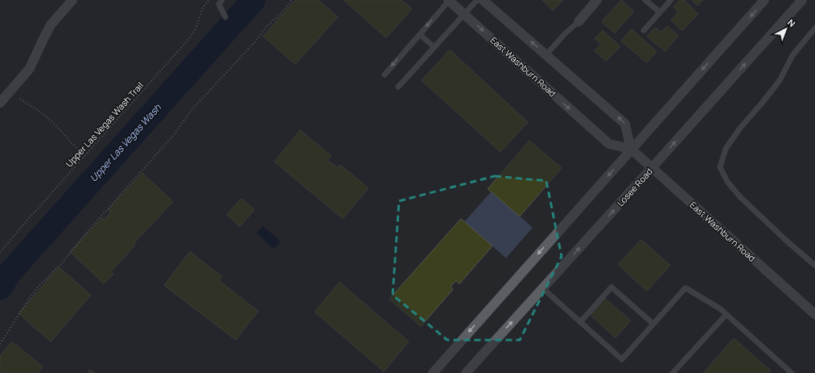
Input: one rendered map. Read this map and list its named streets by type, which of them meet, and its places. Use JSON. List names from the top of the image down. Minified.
{"streets":{"main road":["East Washburn Road","Losee Road"],"path":["Upper Las Vegas Wash Trail"]},"crossings":[["East Washburn Road","Losee Road"]],"water":["Upper Las Vegas Wash"],"north":"top right"}
